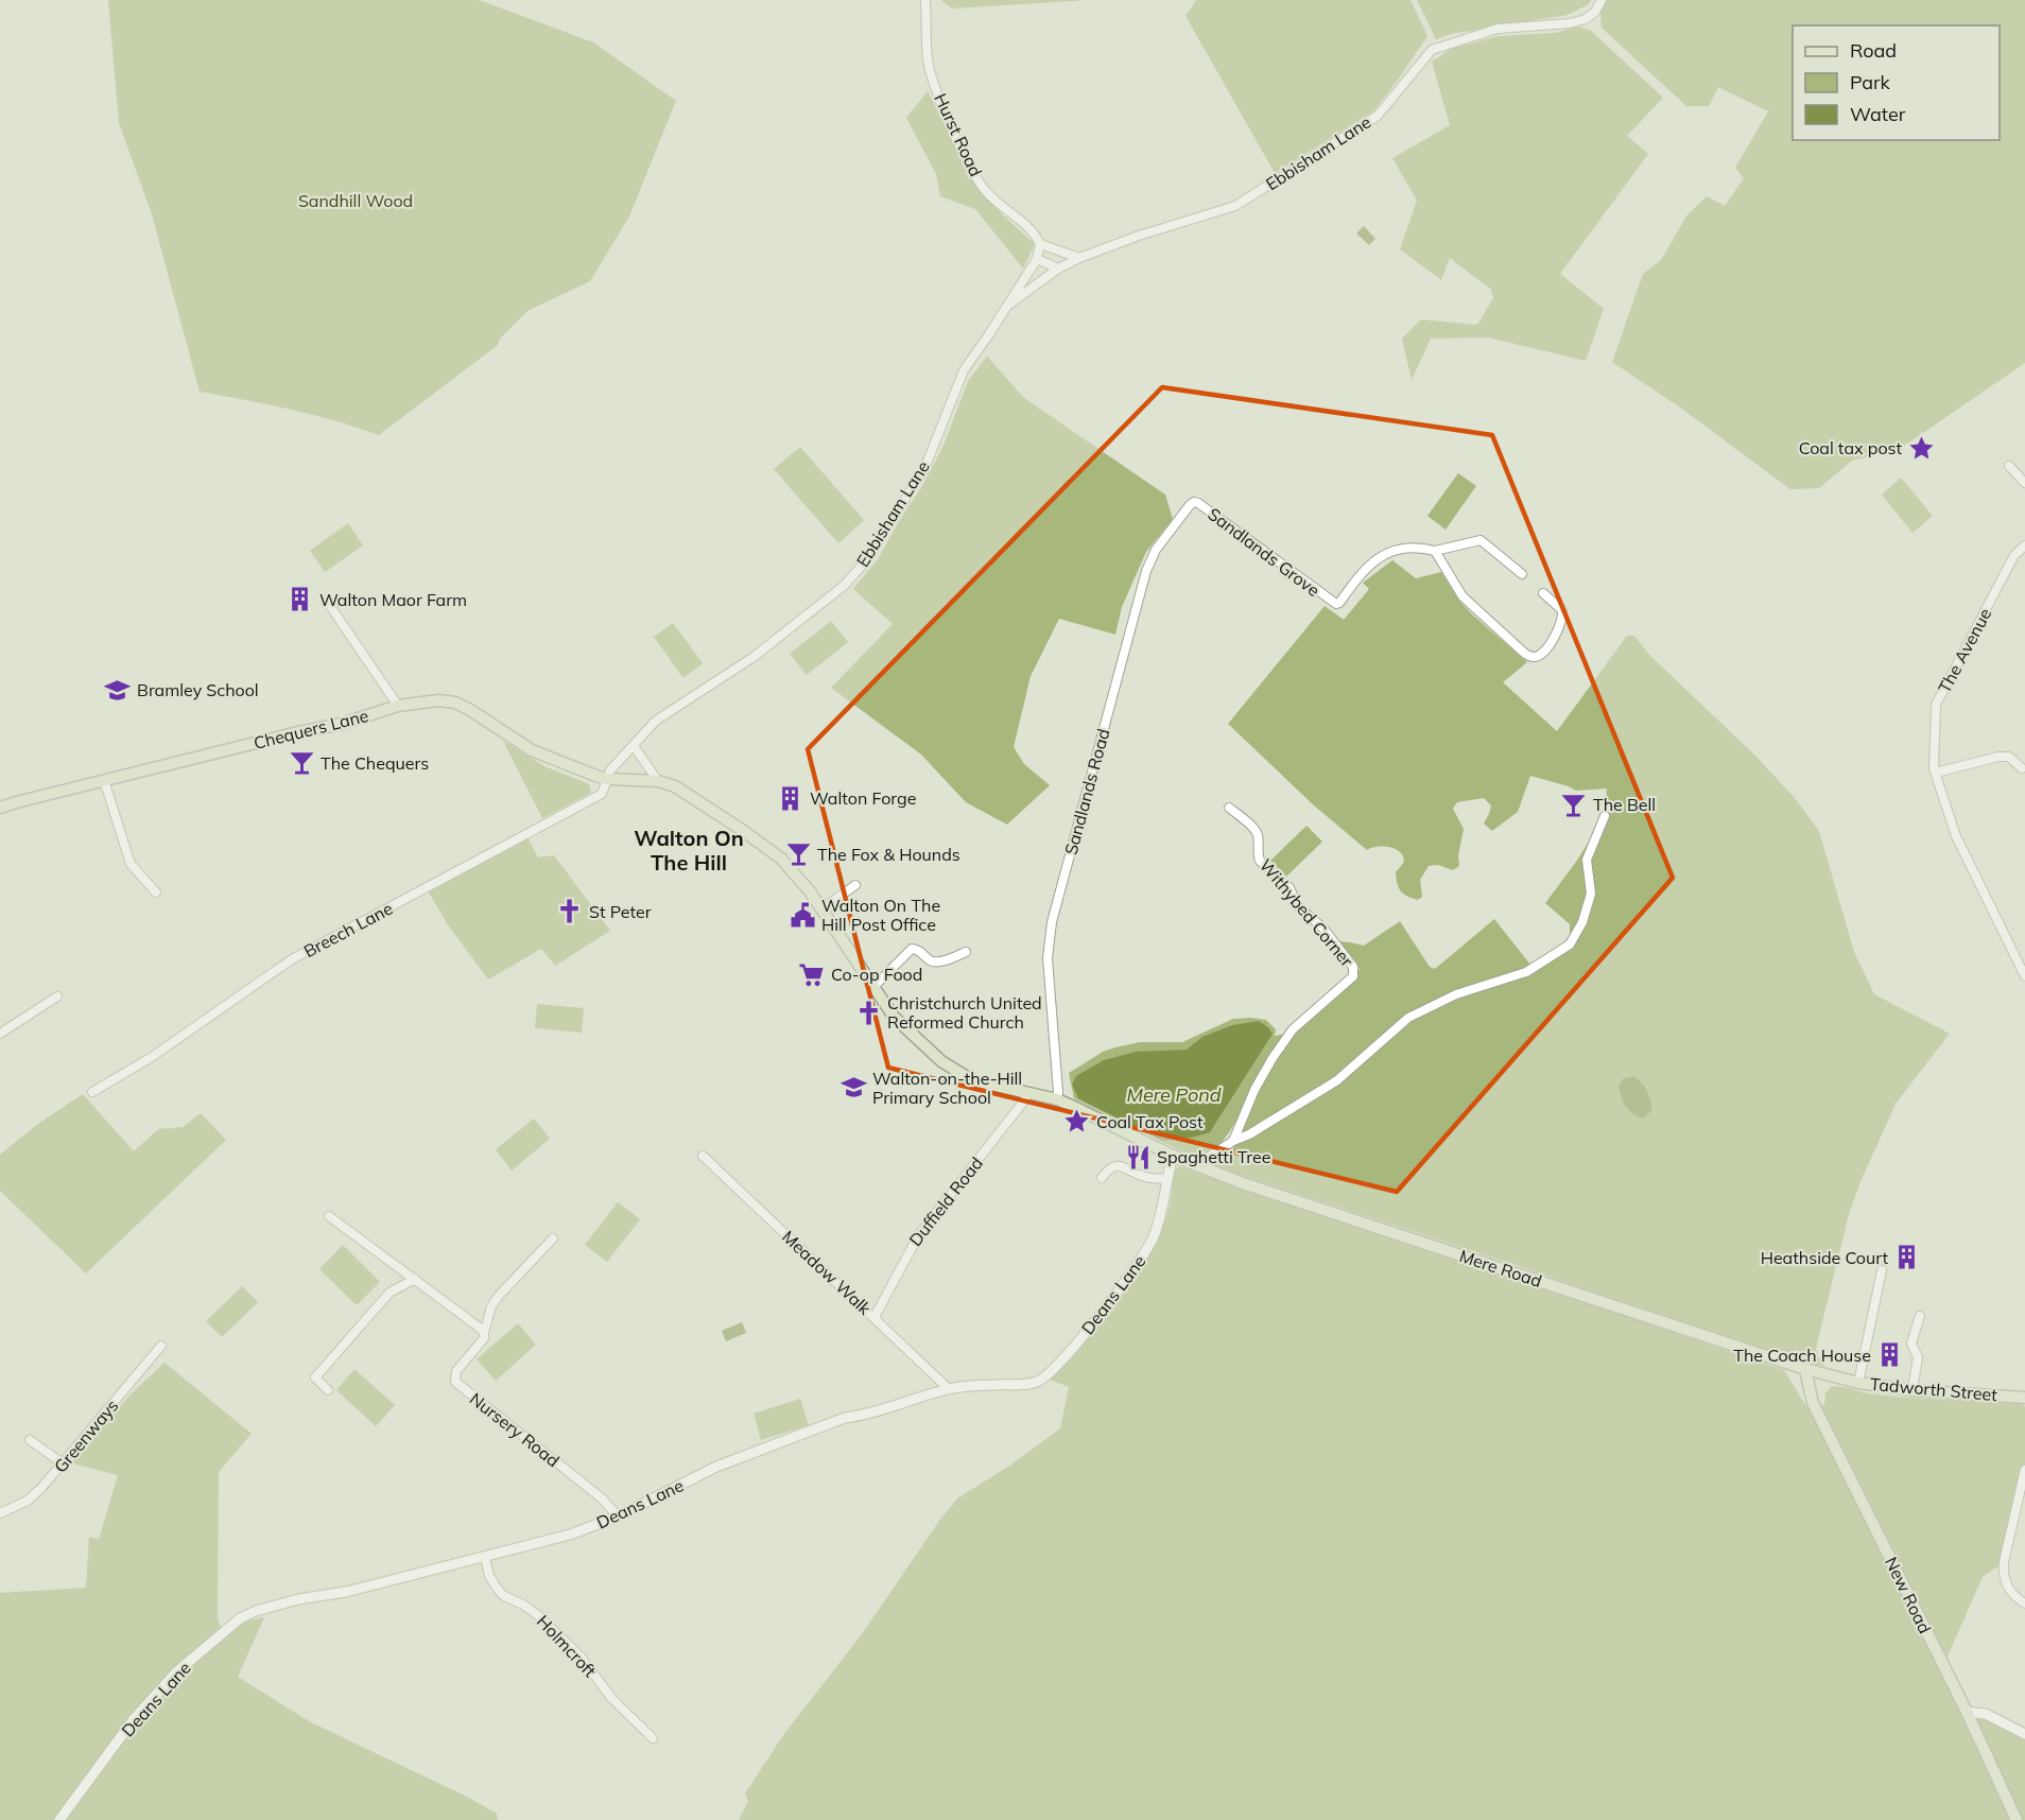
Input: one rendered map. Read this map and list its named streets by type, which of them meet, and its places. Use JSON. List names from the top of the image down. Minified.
{"streets":{"main road":["Chequers Lane","Mere Road","Tadworth Street","New Road"],"street":["Hurst Road","Ebbisham Lane","Sandlands Grove","The Avenue","Sandlands Road","Withybed Corner","Breech Lane","Duffield Road","Meadow Walk","Deans Lane","Nursery Road","Greenways","Holmcroft"]},"crossings":[["Hurst Road","Ebbisham Lane"],["Ebbisham Lane","Chequers Lane"],["Ebbisham Lane","Breech Lane"],["Sandlands Grove","Sandlands Road"],["Chequers Lane","Breech Lane"],["Chequers Lane","Mere Road"],["Sandlands Road","Mere Road"],["Duffield Road","Mere Road"],["Duffield Road","Meadow Walk"],["Mere Road","Deans Lane"],["Mere Road","Tadworth Street"],["Mere Road","New Road"],["Meadow Walk","Deans Lane"],["Deans Lane","Nursery Road"],["Deans Lane","Holmcroft"],["Tadworth Street","New Road"]],"districts":["Walton On The Hill"],"water":["Mere Pond"],"parks":["Sandhill Wood"],"places":{"place":["Coal tax post","Coal Tax Post"],"building":["Walton Maor Farm","Walton Forge","Heathside Court","The Coach House"],"school or university":["Bramley School","Walton-on-the-Hill Primary School"],"bar":["The Chequers","The Bell","The Fox & Hounds"],"church":["St Peter","Christchurch United Reformed Church"],"public building":["Walton On The Hill Post Office"],"supermarket":["Co-op Food"],"restaurant":["Spaghetti Tree"]},"legend":["Road","Park","Water"]}
